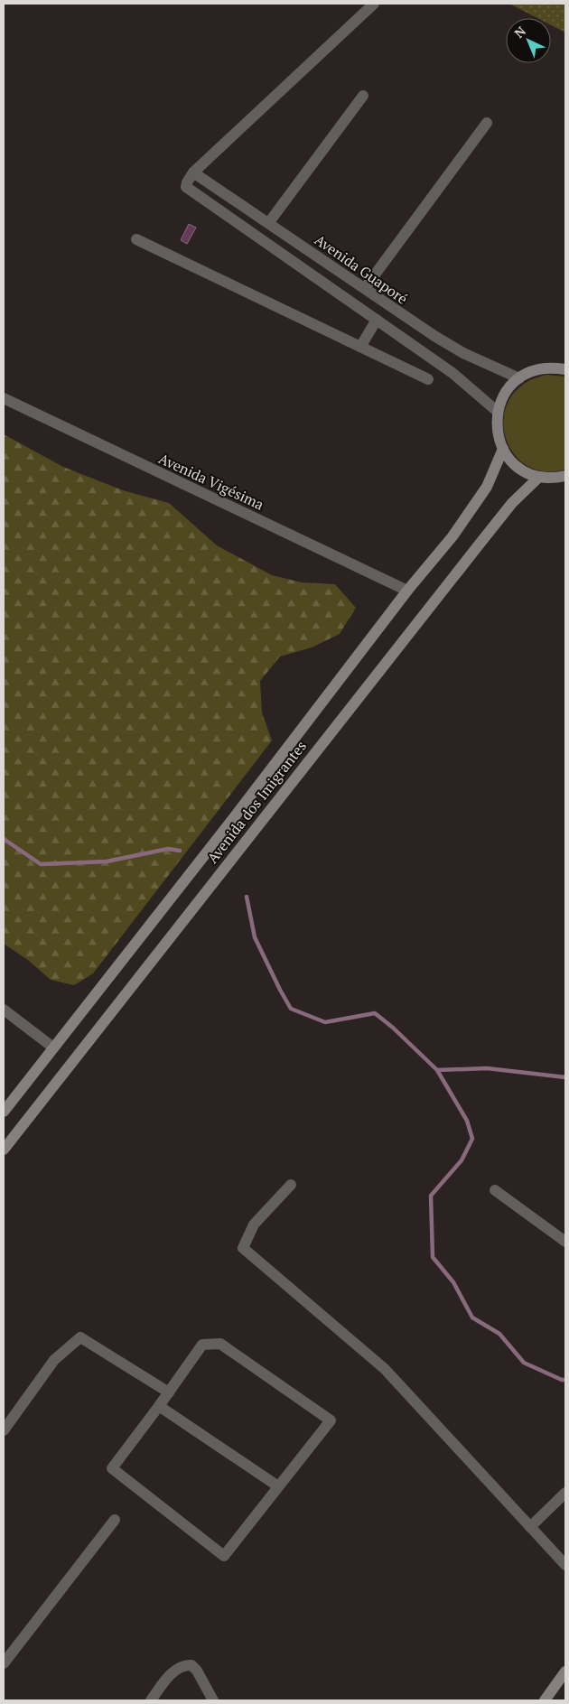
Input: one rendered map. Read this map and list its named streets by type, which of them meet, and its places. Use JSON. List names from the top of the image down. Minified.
{"streets":{"main road":["Avenida dos Imigrantes"],"street":["Avenida Guaporé","Avenida Vigésima"]},"crossings":[["Avenida Vigésima","Avenida dos Imigrantes"]],"north":"top left"}
